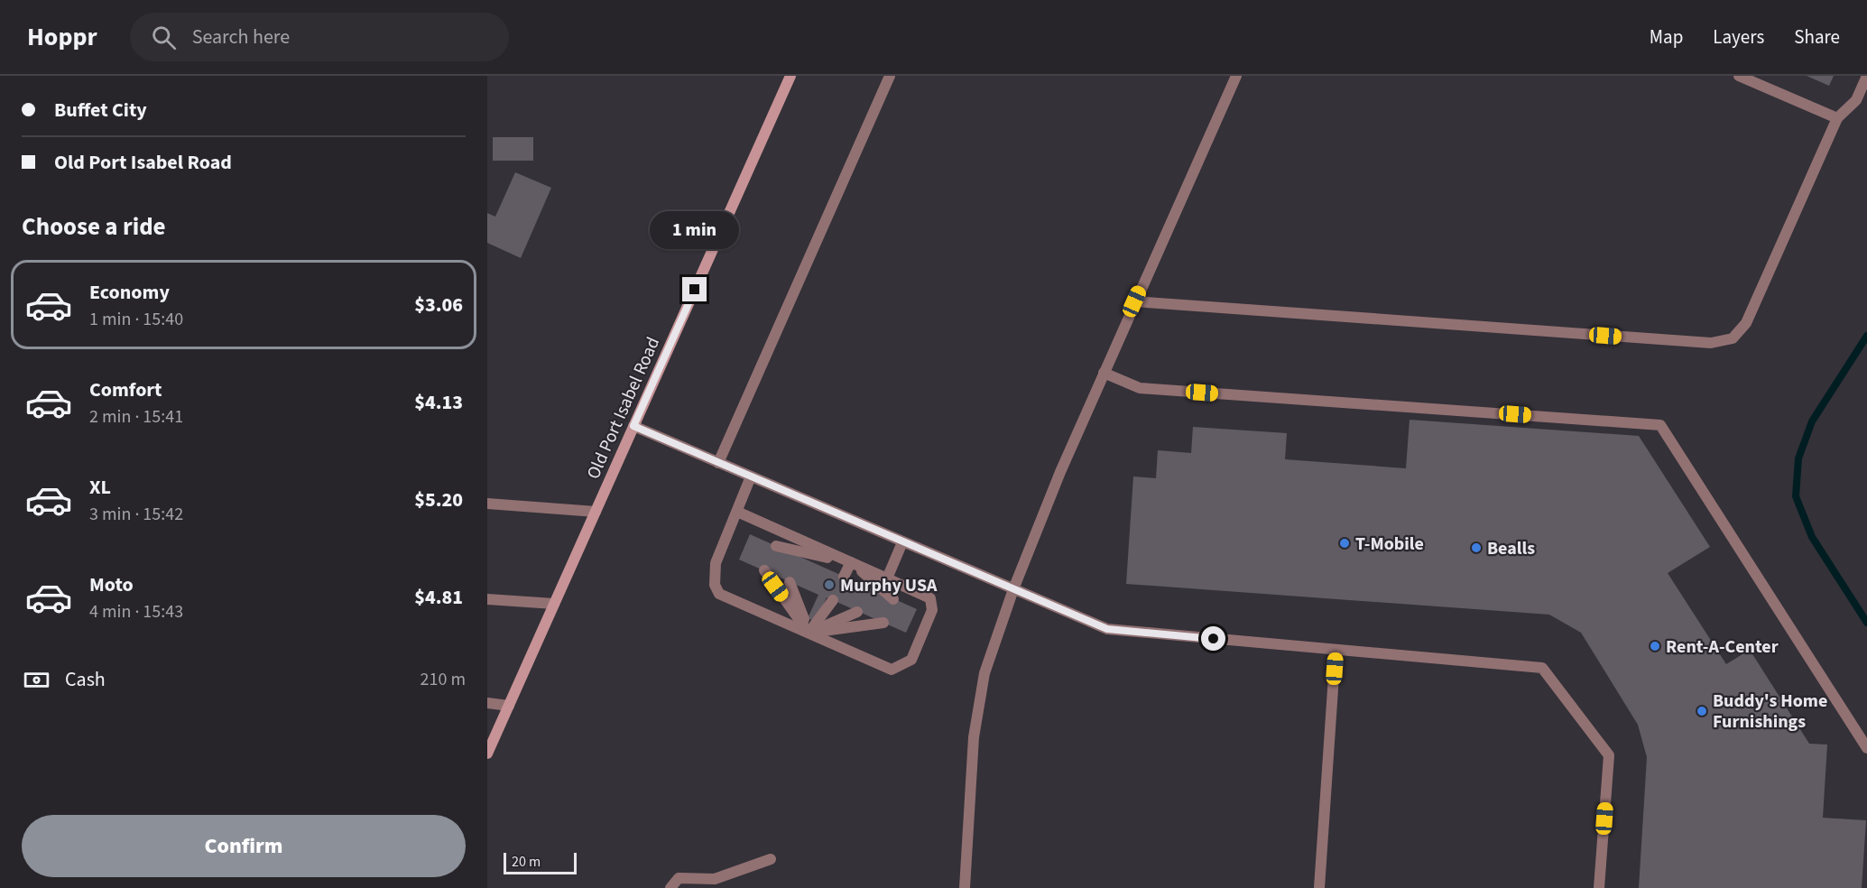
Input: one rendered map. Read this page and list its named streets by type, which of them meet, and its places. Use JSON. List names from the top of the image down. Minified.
{"streets":{"street":["Old Port Isabel Road"]},"places":["T-Mobile","Bealls","Murphy USA","Rent-A-Center","Buddy's Home Furnishings"],"scale_bar":"20 m","page":{"header":"Hoppr","search":"Search here","nav":["Map","Layers","Share"],"banner":["Buffet City","Old Port Isabel Road"],"heading":"Choose a ride","bubble":"1 min","list":[{"name":"Economy","note":"1 min · 15:40","value":"$3.06"},{"name":"Comfort","note":"2 min · 15:41","value":"$4.13"},{"name":"XL","note":"3 min · 15:42","value":"$5.20"},{"name":"Moto","note":"4 min · 15:43","value":"$4.81"}],"pay":["Cash","210 m"],"buttons":"Confirm","scale":"20 m"}}
